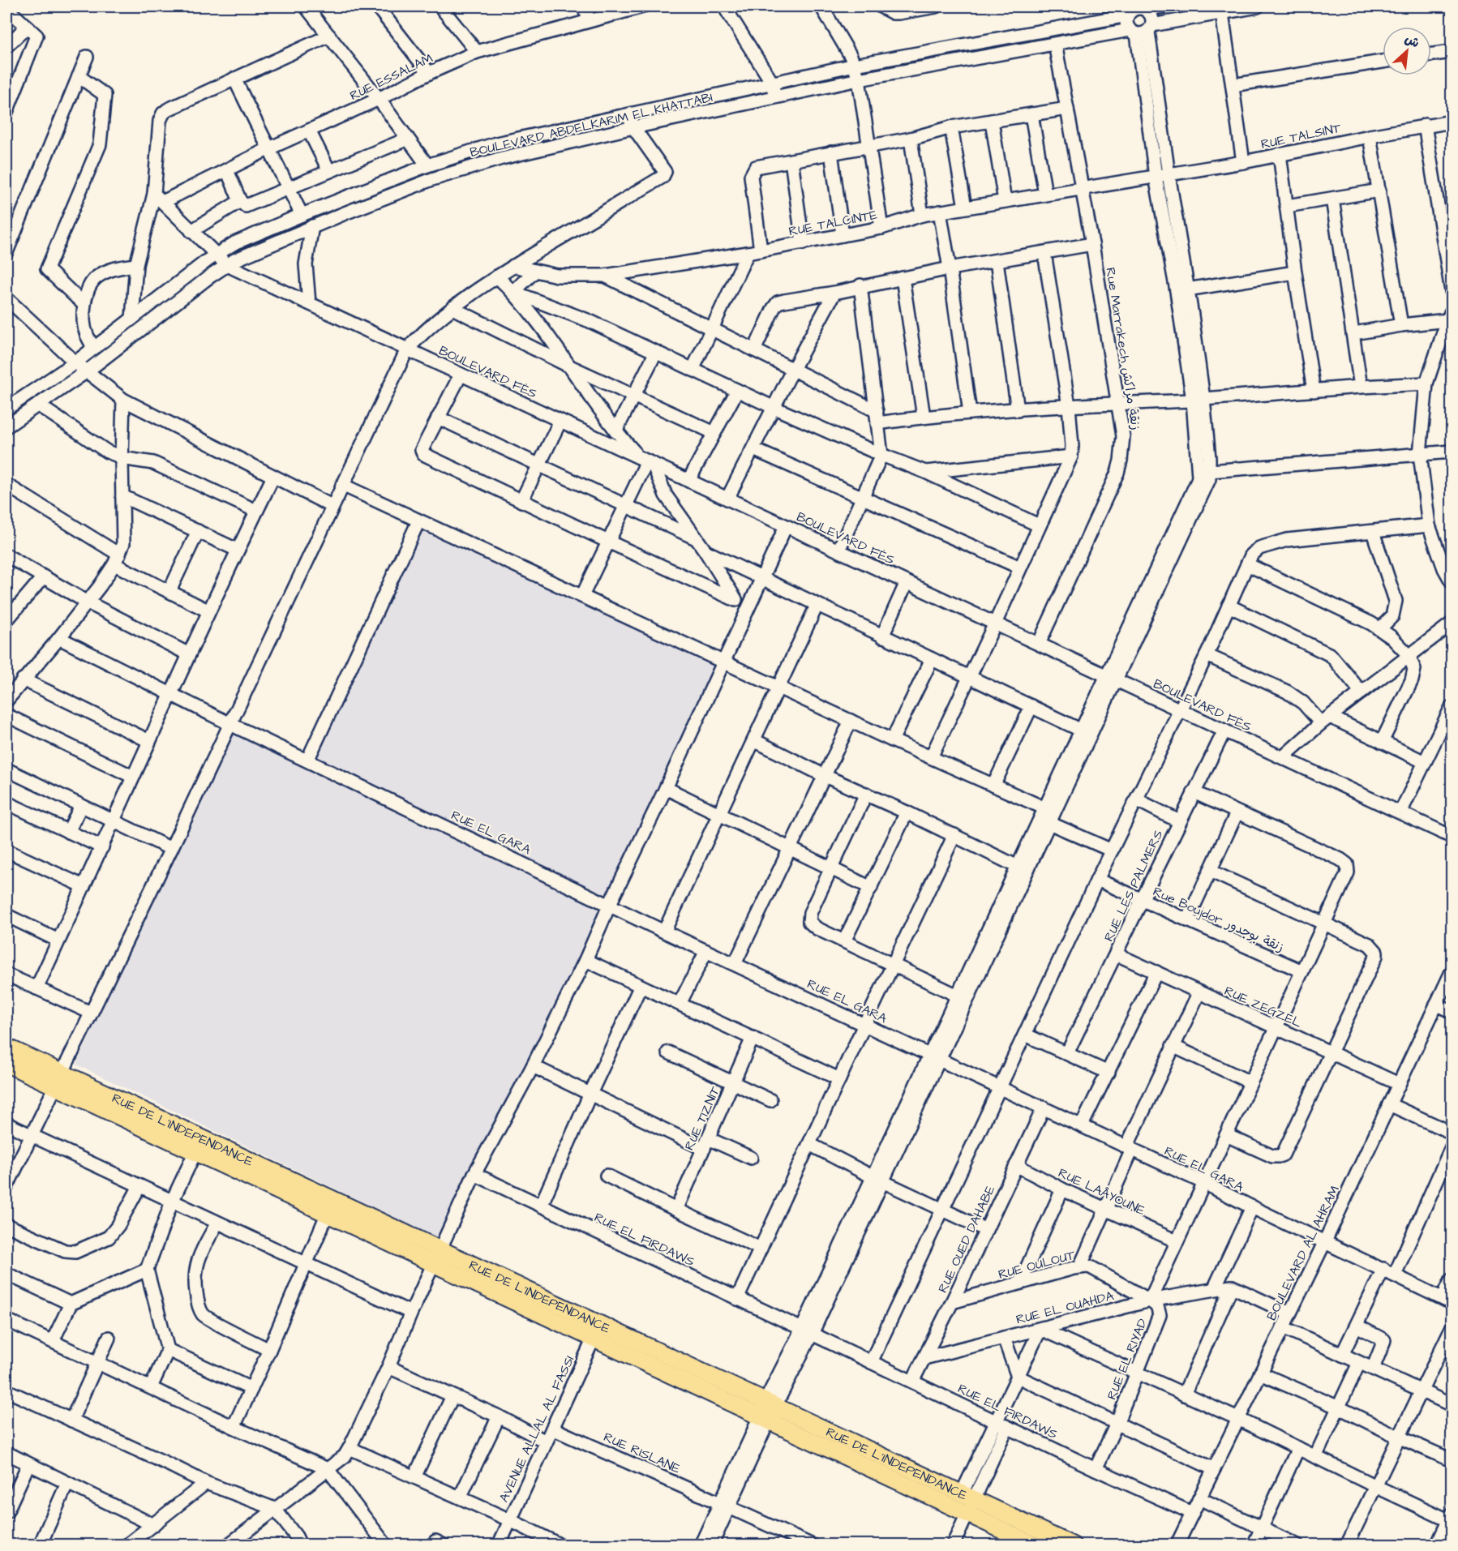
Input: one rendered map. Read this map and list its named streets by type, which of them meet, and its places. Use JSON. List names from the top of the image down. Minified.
{"streets":{"main road":["RUE DE L'INDEPENDANCE"],"street":["RUE ESSALAM","BOULEVARD ABDELKARIM EL KHATTABI","RUE TALSINT","RUE TALCINTE","Rue Marrakech زنقة مراكش","BOULEVARD FÈS","RUE EL GARA","RUE LES PALMERS","Rue Boujdor زنقة بوجدور","RUE ZEGZEL","RUE TIZNIT","RUE LAÂYOUNE","RUE EL FIRDAWS","RUE OUED DAHABE","BOULEVARD AL AHRAM","RUE OULOUT","RUE EL OUAHDA","RUE EL RIYAD","AVENUE ALLAL AL FASSI","RUE RISLANE"]},"crossings":[["RUE ESSALAM","BOULEVARD FÈS"],["BOULEVARD ABDELKARIM EL KHATTABI","Rue Marrakech زنقة مراكش"],["BOULEVARD ABDELKARIM EL KHATTABI","BOULEVARD FÈS"],["RUE TALSINT","RUE TALCINTE"],["RUE TALCINTE","Rue Marrakech زنقة مراكش"],["Rue Marrakech زنقة مراكش","BOULEVARD FÈS"],["BOULEVARD FÈS","RUE LES PALMERS"],["RUE EL GARA","RUE OUED DAHABE"],["RUE EL GARA","BOULEVARD AL AHRAM"],["RUE EL GARA","RUE EL RIYAD"],["RUE LES PALMERS","Rue Boujdor زنقة بوجدور"],["RUE LES PALMERS","RUE ZEGZEL"],["Rue Boujdor زنقة بوجدور","RUE EL RIYAD"],["RUE ZEGZEL","BOULEVARD AL AHRAM"],["RUE ZEGZEL","RUE EL RIYAD"],["RUE DE L'INDEPENDANCE","AVENUE ALLAL AL FASSI"],["RUE LAÂYOUNE","RUE OUED DAHABE"],["RUE LAÂYOUNE","RUE EL RIYAD"],["RUE EL FIRDAWS","RUE OUED DAHABE"],["RUE EL FIRDAWS","BOULEVARD AL AHRAM"],["RUE EL FIRDAWS","RUE EL RIYAD"],["RUE OUED DAHABE","RUE OULOUT"],["RUE OUED DAHABE","RUE EL OUAHDA"],["RUE OULOUT","RUE EL OUAHDA"],["RUE OULOUT","RUE EL RIYAD"],["RUE EL OUAHDA","RUE EL RIYAD"],["AVENUE ALLAL AL FASSI","RUE RISLANE"]],"north":"top right"}
